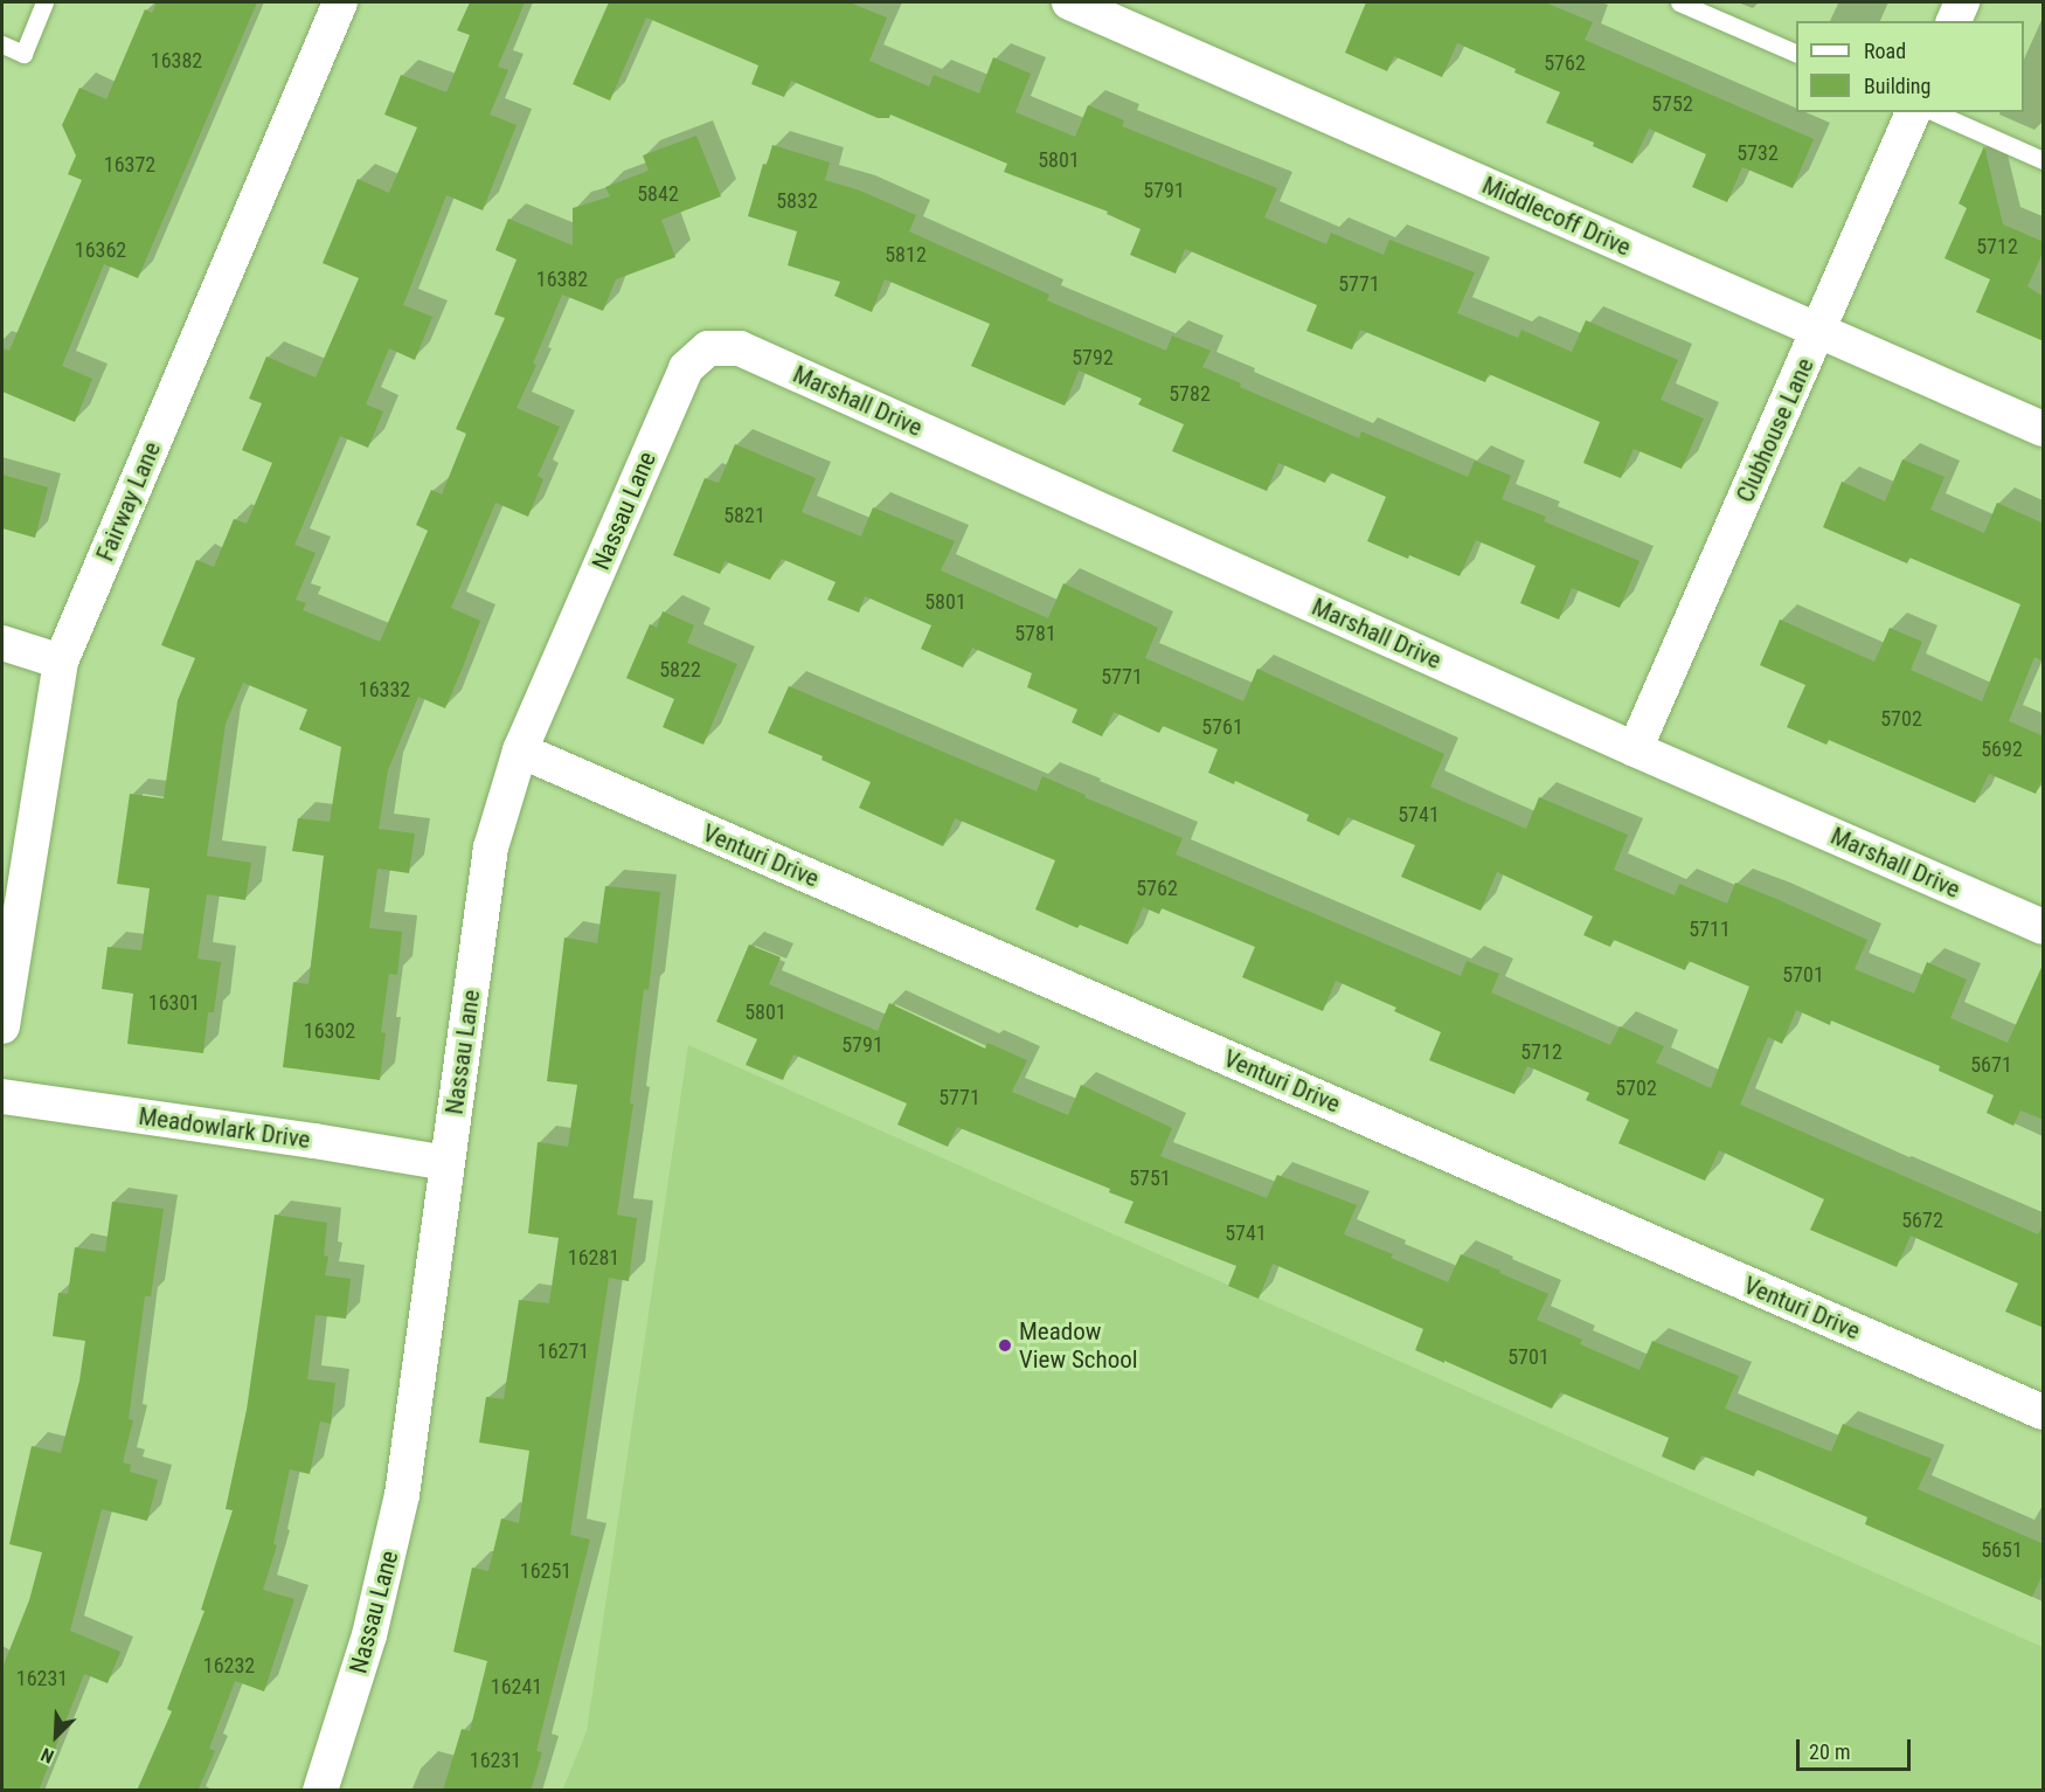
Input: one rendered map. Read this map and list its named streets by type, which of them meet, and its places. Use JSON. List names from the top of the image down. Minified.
{"streets":{"street":["Middlecoff Drive","Marshall Drive","Clubhouse Lane","Fairway Lane","Nassau Lane","Venturi Drive","Meadowlark Drive"]},"crossings":[["Middlecoff Drive","Clubhouse Lane"],["Marshall Drive","Clubhouse Lane"],["Marshall Drive","Nassau Lane"],["Nassau Lane","Venturi Drive"],["Nassau Lane","Meadowlark Drive"]],"places":["Meadow View School"],"house_numbers":["16382","5762","5752","5732","5801","16372","5791","5842","5832","5712","16362","5812","16382","5771","5792","5782","5821","5801","5781","5822","5771","16332","5702","5761","5692","5741","5762","5711","5701","16301","5801","16302","5791","5712","5671","5702","5771","5751","5672","5741","16281","16271","5701","5651","16251","16232","16231","16241","16231"],"legend":["Road","Building"],"scale_bar":"20 m","north":"bottom left"}
